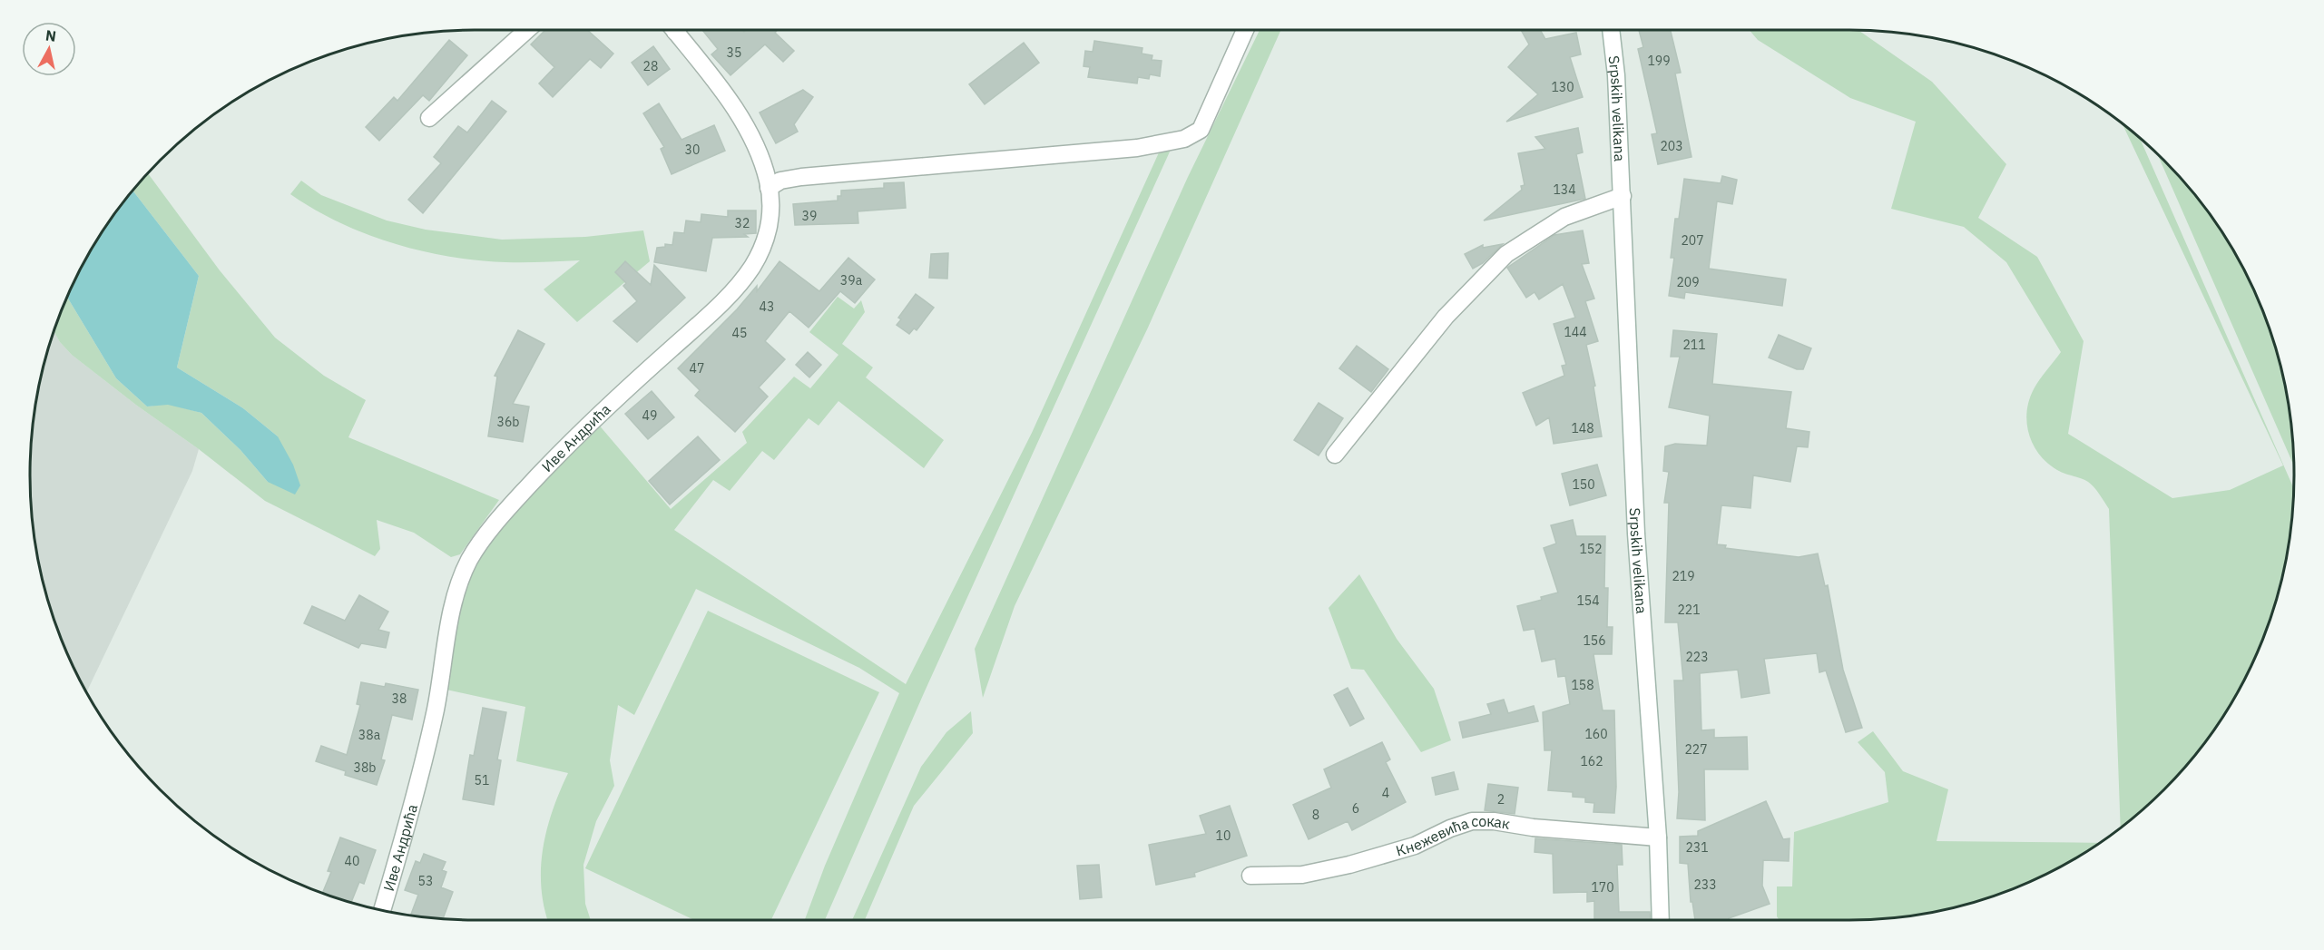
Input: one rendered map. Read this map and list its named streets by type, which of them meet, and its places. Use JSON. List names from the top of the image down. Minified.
{"streets":{"street":["Srpskih velikana","Иве Андрића","Кнежевића сокак"]},"crossings":[["Srpskih velikana","Кнежевића сокак"]],"house_numbers":["35","199","28","130","203","30","134","39","32","207","39a","209","43","144","45","211","47","49","36b","148","150","152","219","154","221","156","223","158","38","160","38a","227","162","38b","51","4","2","6","8","10","231","40","53","233","170"],"north":"top"}
